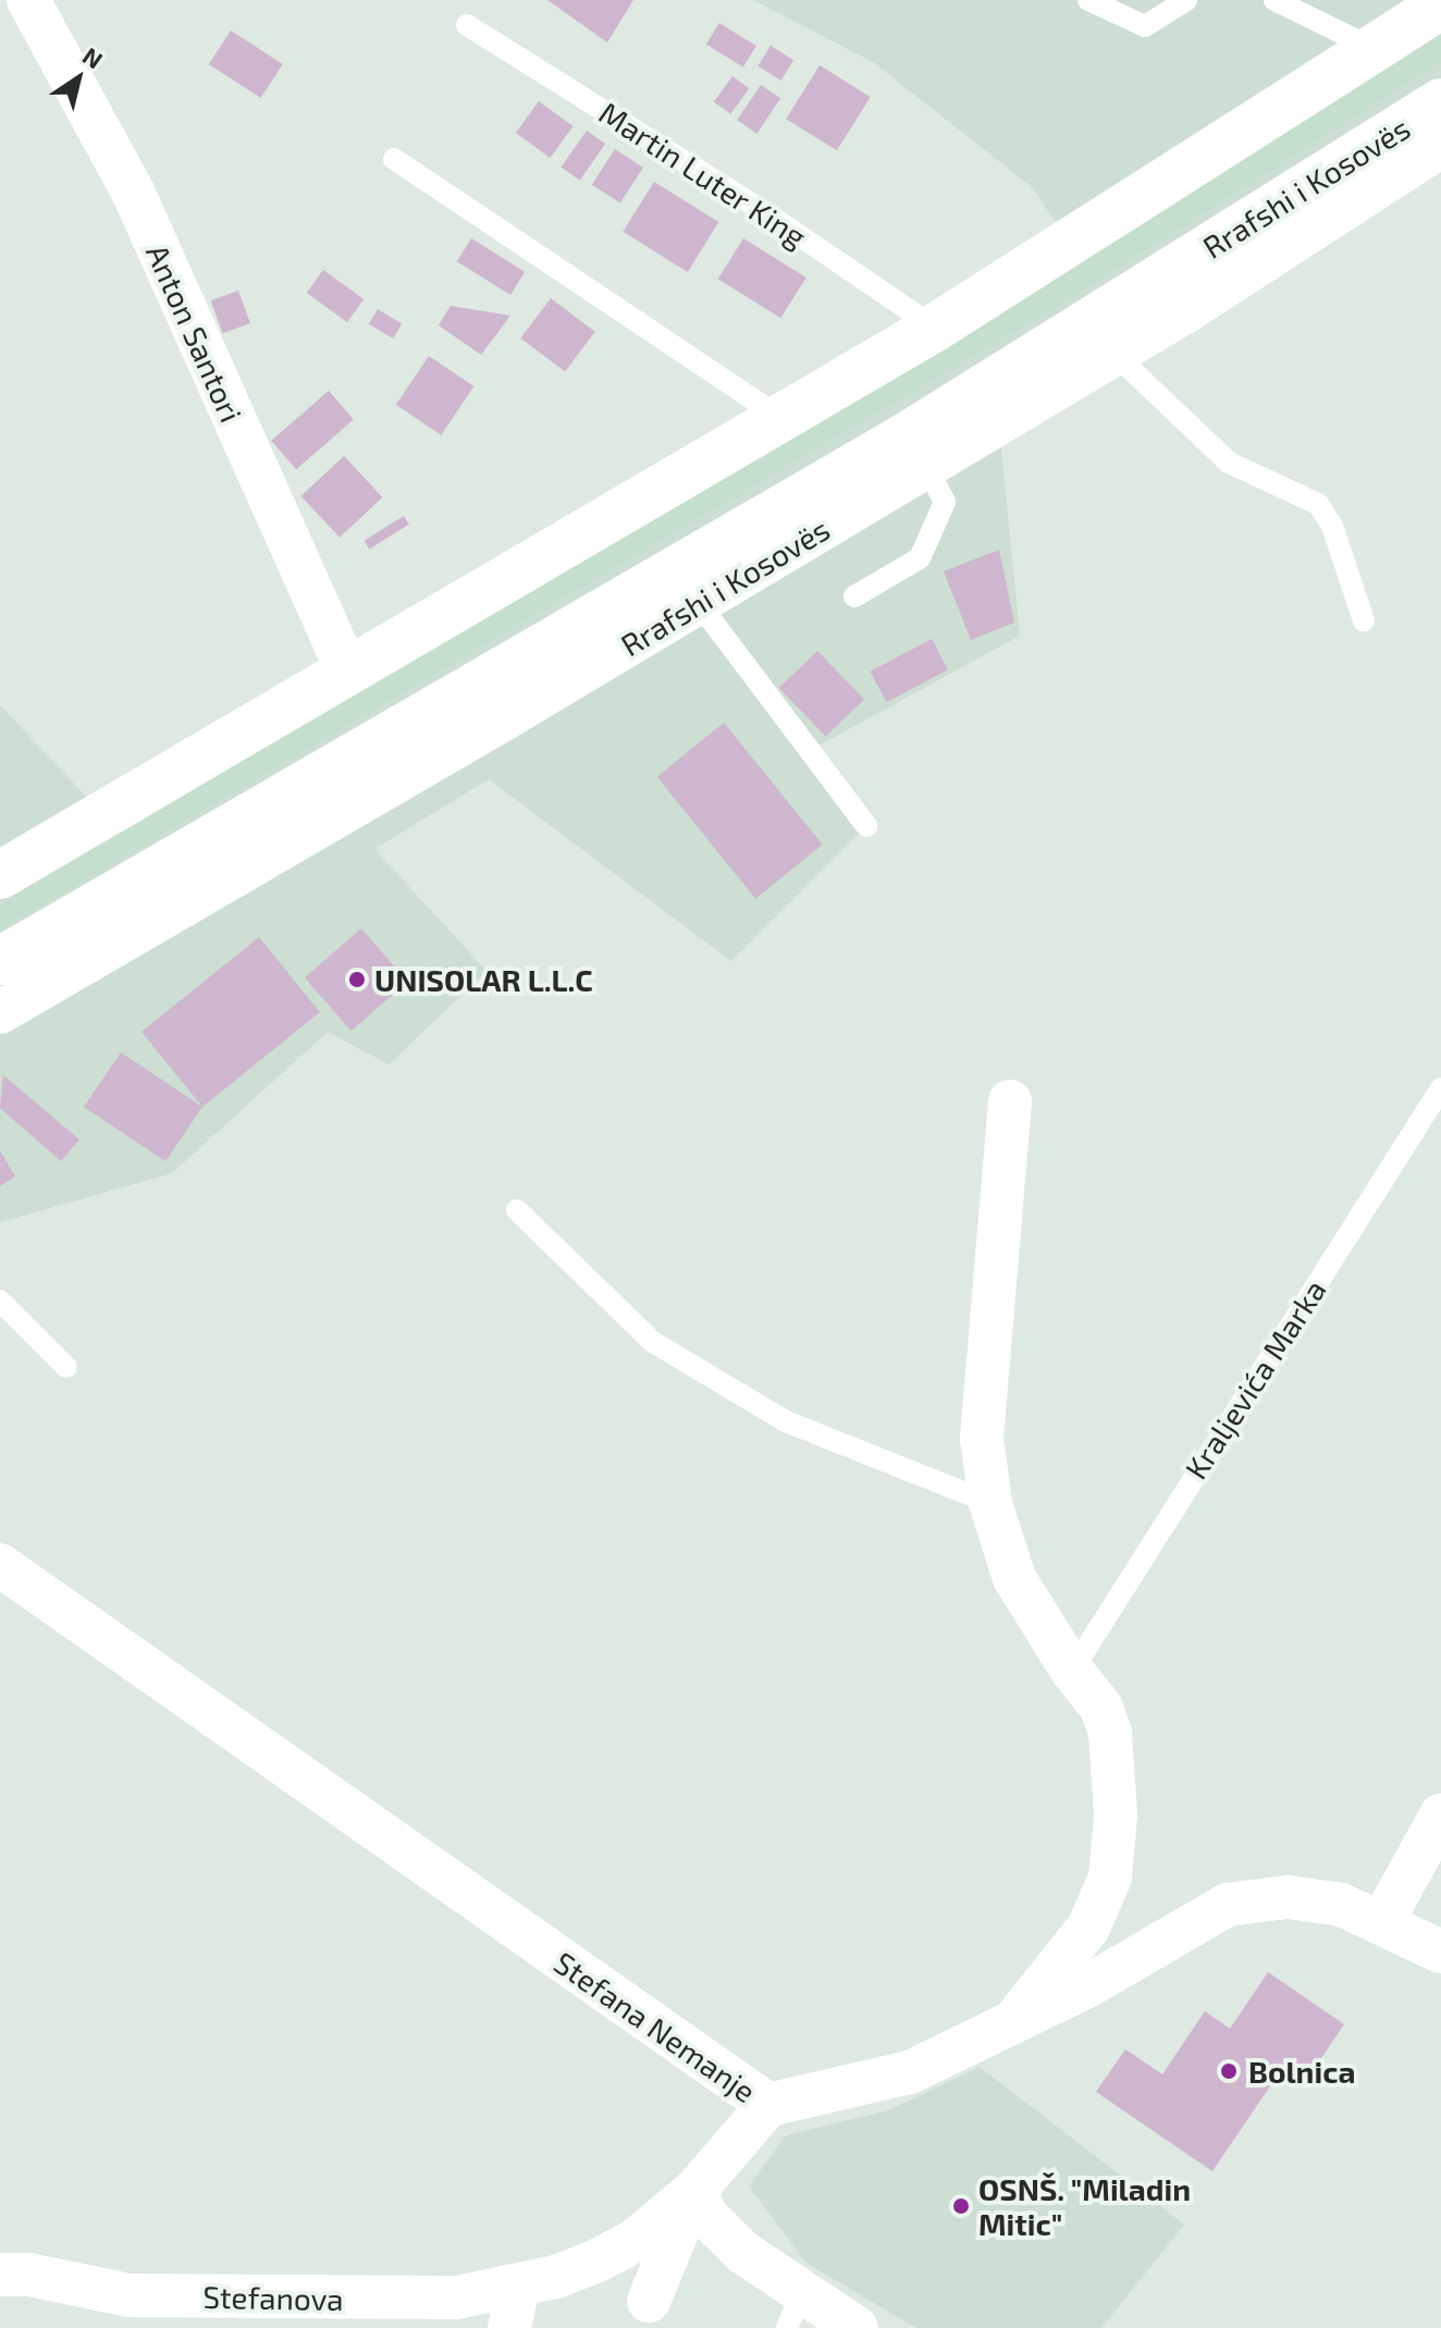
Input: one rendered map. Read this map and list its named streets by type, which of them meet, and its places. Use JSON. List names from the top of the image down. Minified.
{"streets":{"highway":["Rrafshi i Kosovës"],"street":["Anton Santori","Stefana Nemanje","Stefanova"],"lane":["Martin Luter King","Kraljevića Marka"]},"places":["UNISOLAR L.L.C","Bolnica","OSNŠ. \"Miladin Mitic\""],"north":"top right"}
